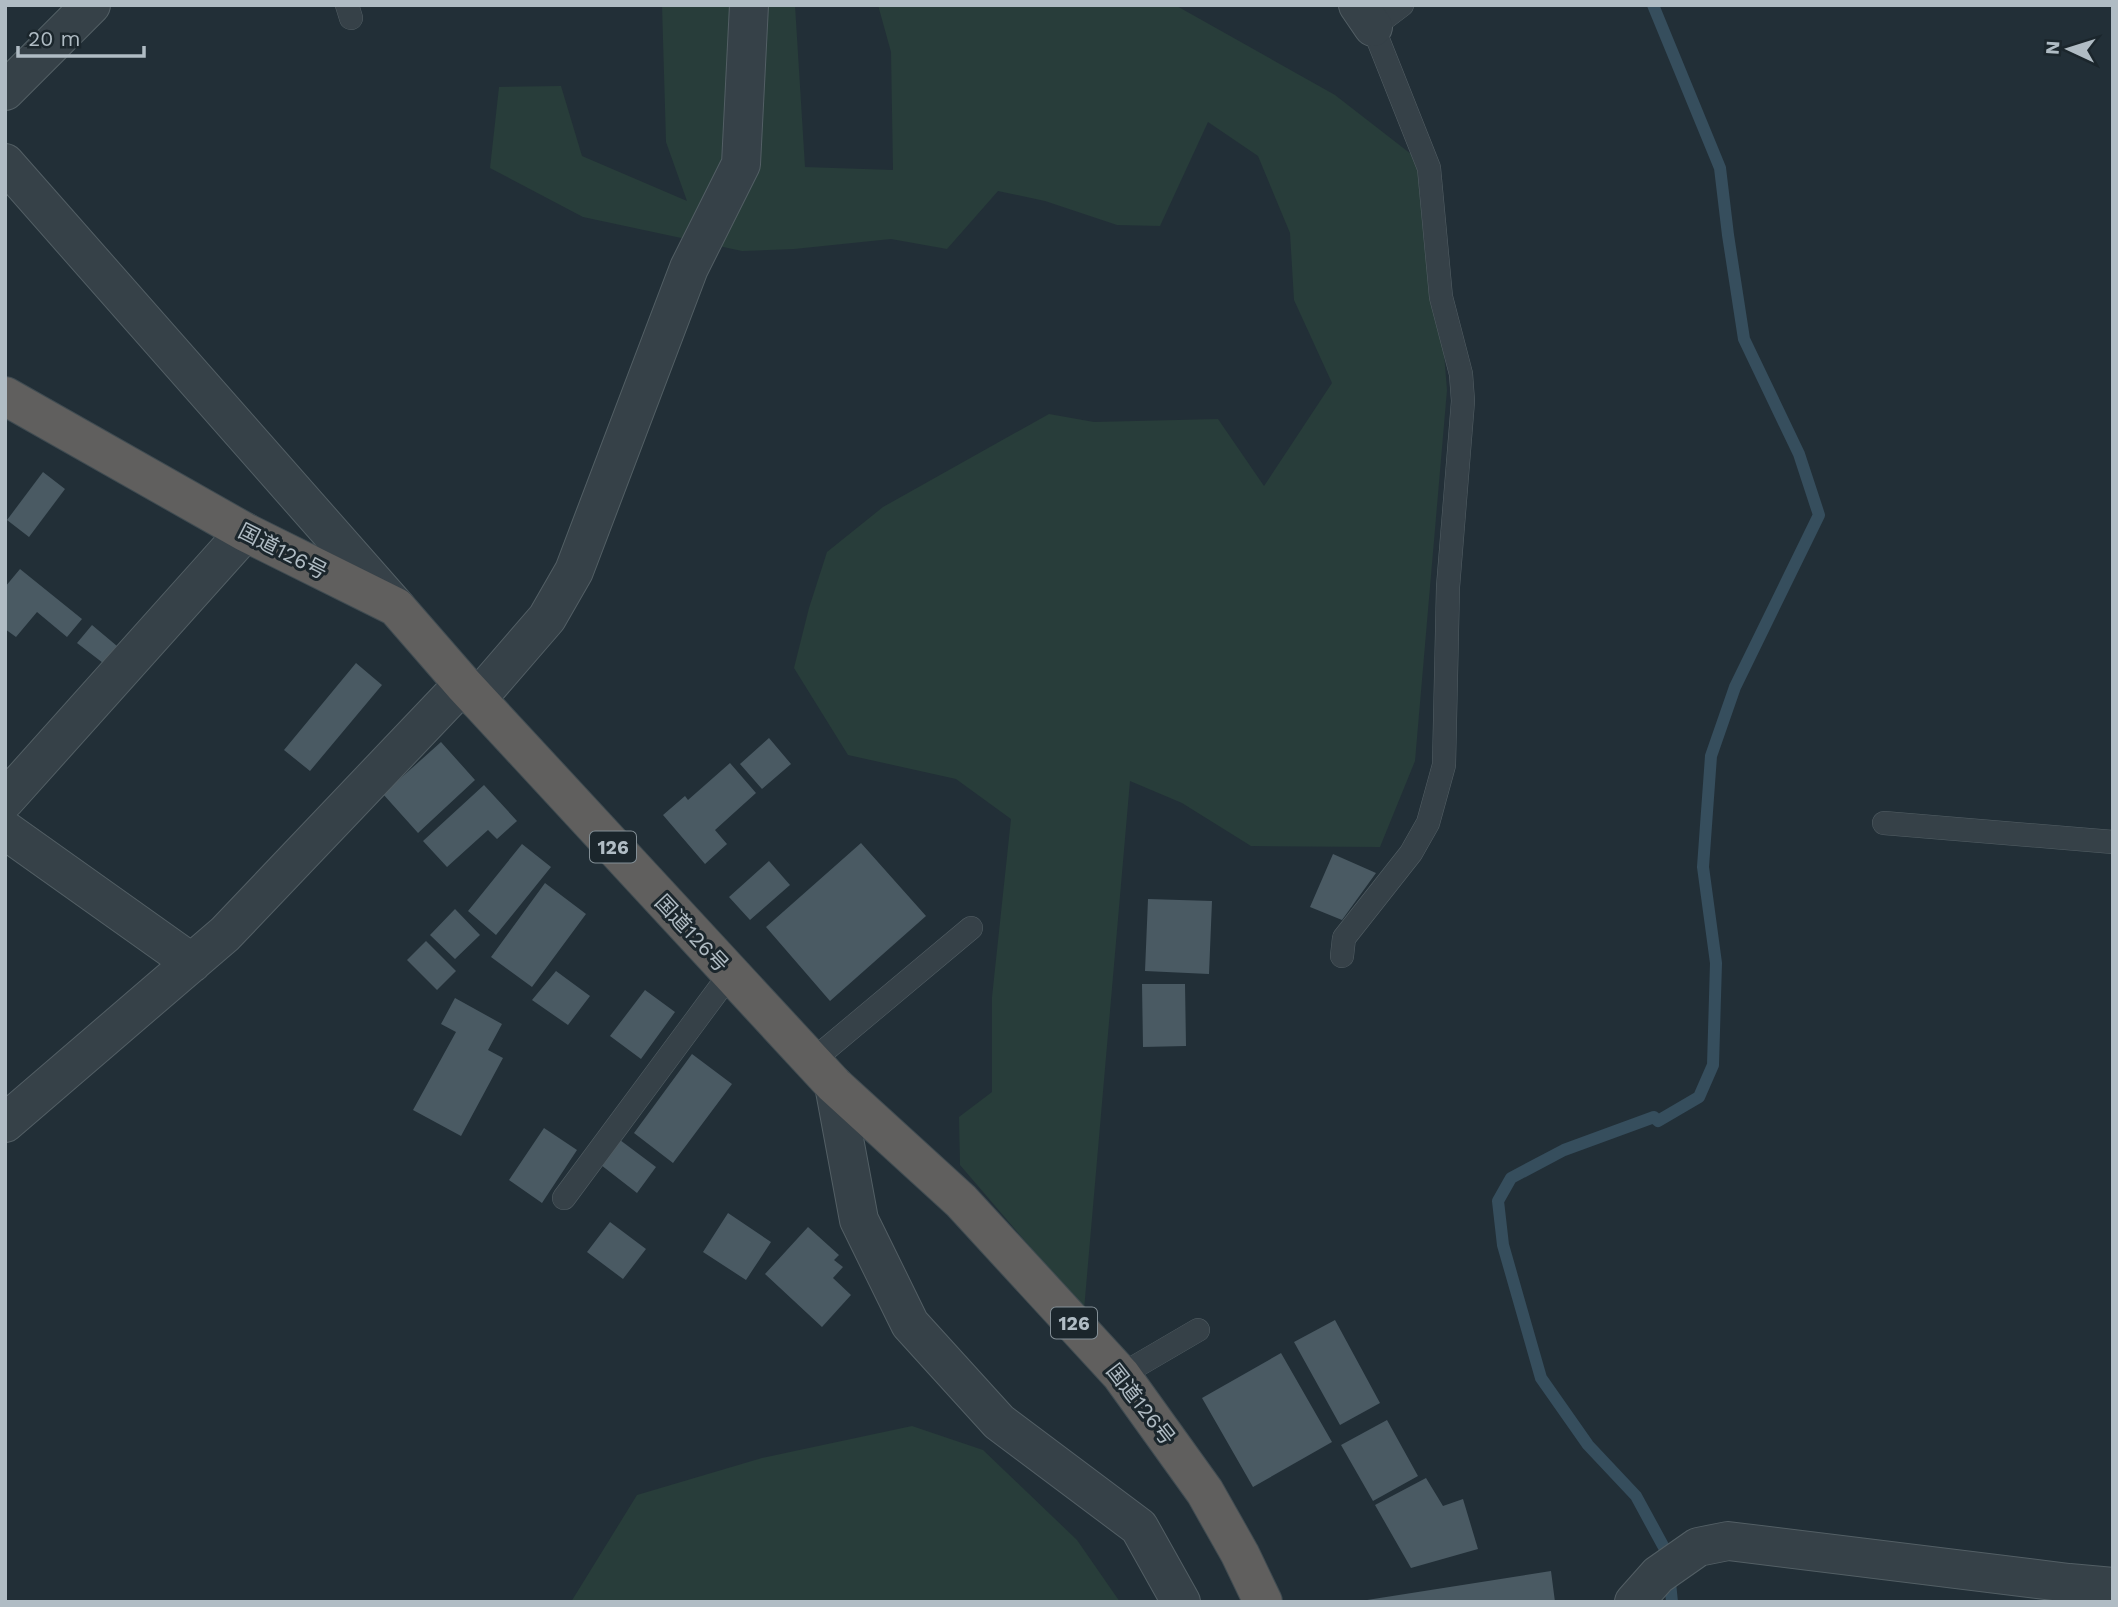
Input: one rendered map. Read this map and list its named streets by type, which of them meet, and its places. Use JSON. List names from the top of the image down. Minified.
{"streets":{"highway":["国道126号","126"]},"scale_bar":"20 m","north":"left"}
